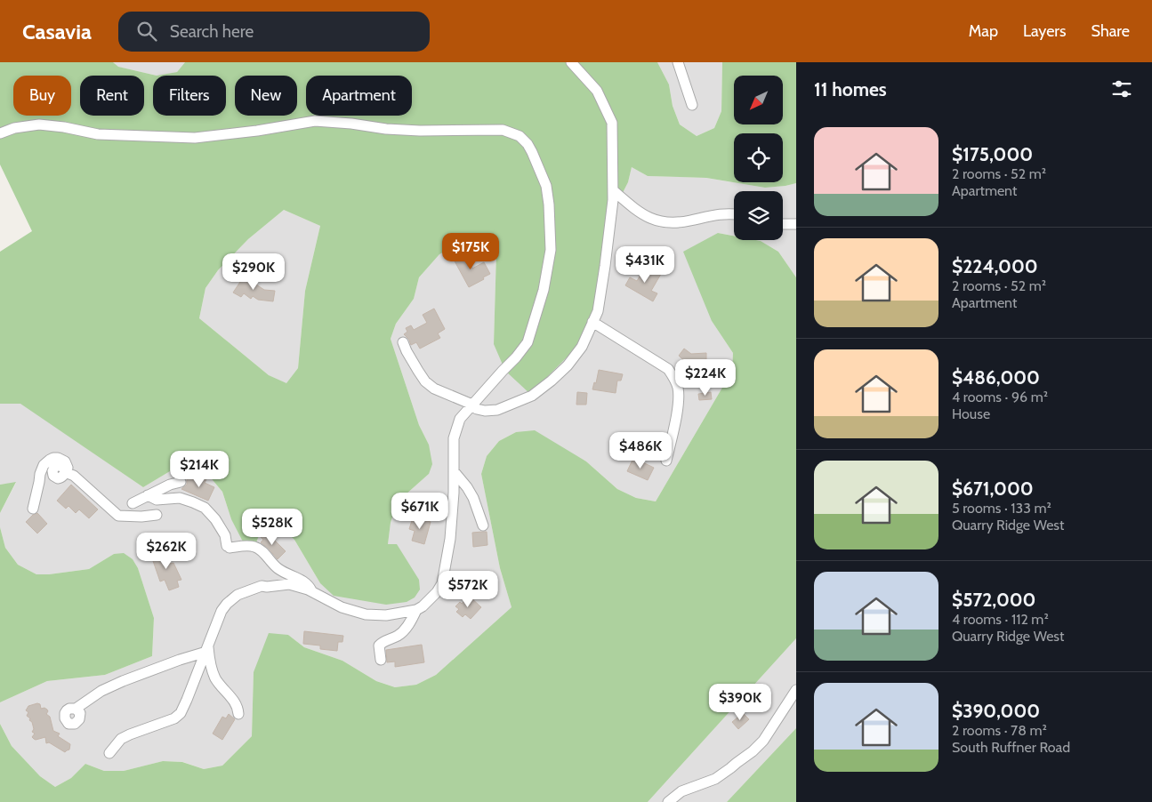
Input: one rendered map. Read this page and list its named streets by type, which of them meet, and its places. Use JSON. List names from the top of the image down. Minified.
{"north":"bottom left","page":{"header":"Casavia","search":"Search here","nav":["Map","Layers","Share"],"heading":"11 homes","chip":["Buy","Rent","Filters","New","Apartment"],"list":[{"name":"$175,000","note":"2 rooms · 52 m² · Apartment"},{"name":"$224,000","note":"2 rooms · 52 m² · Apartment"},{"name":"$486,000","note":"4 rooms · 96 m² · House"},{"name":"$671,000","note":"5 rooms · 133 m² · Quarry Ridge West"},{"name":"$572,000","note":"4 rooms · 112 m² · Quarry Ridge West"},{"name":"$390,000","note":"2 rooms · 78 m² · South Ruffner Road"}],"price":["$175K","$431K","$290K","$224K","$486K","$214K","$671K","$528K","$262K","$572K","$390K"]}}
